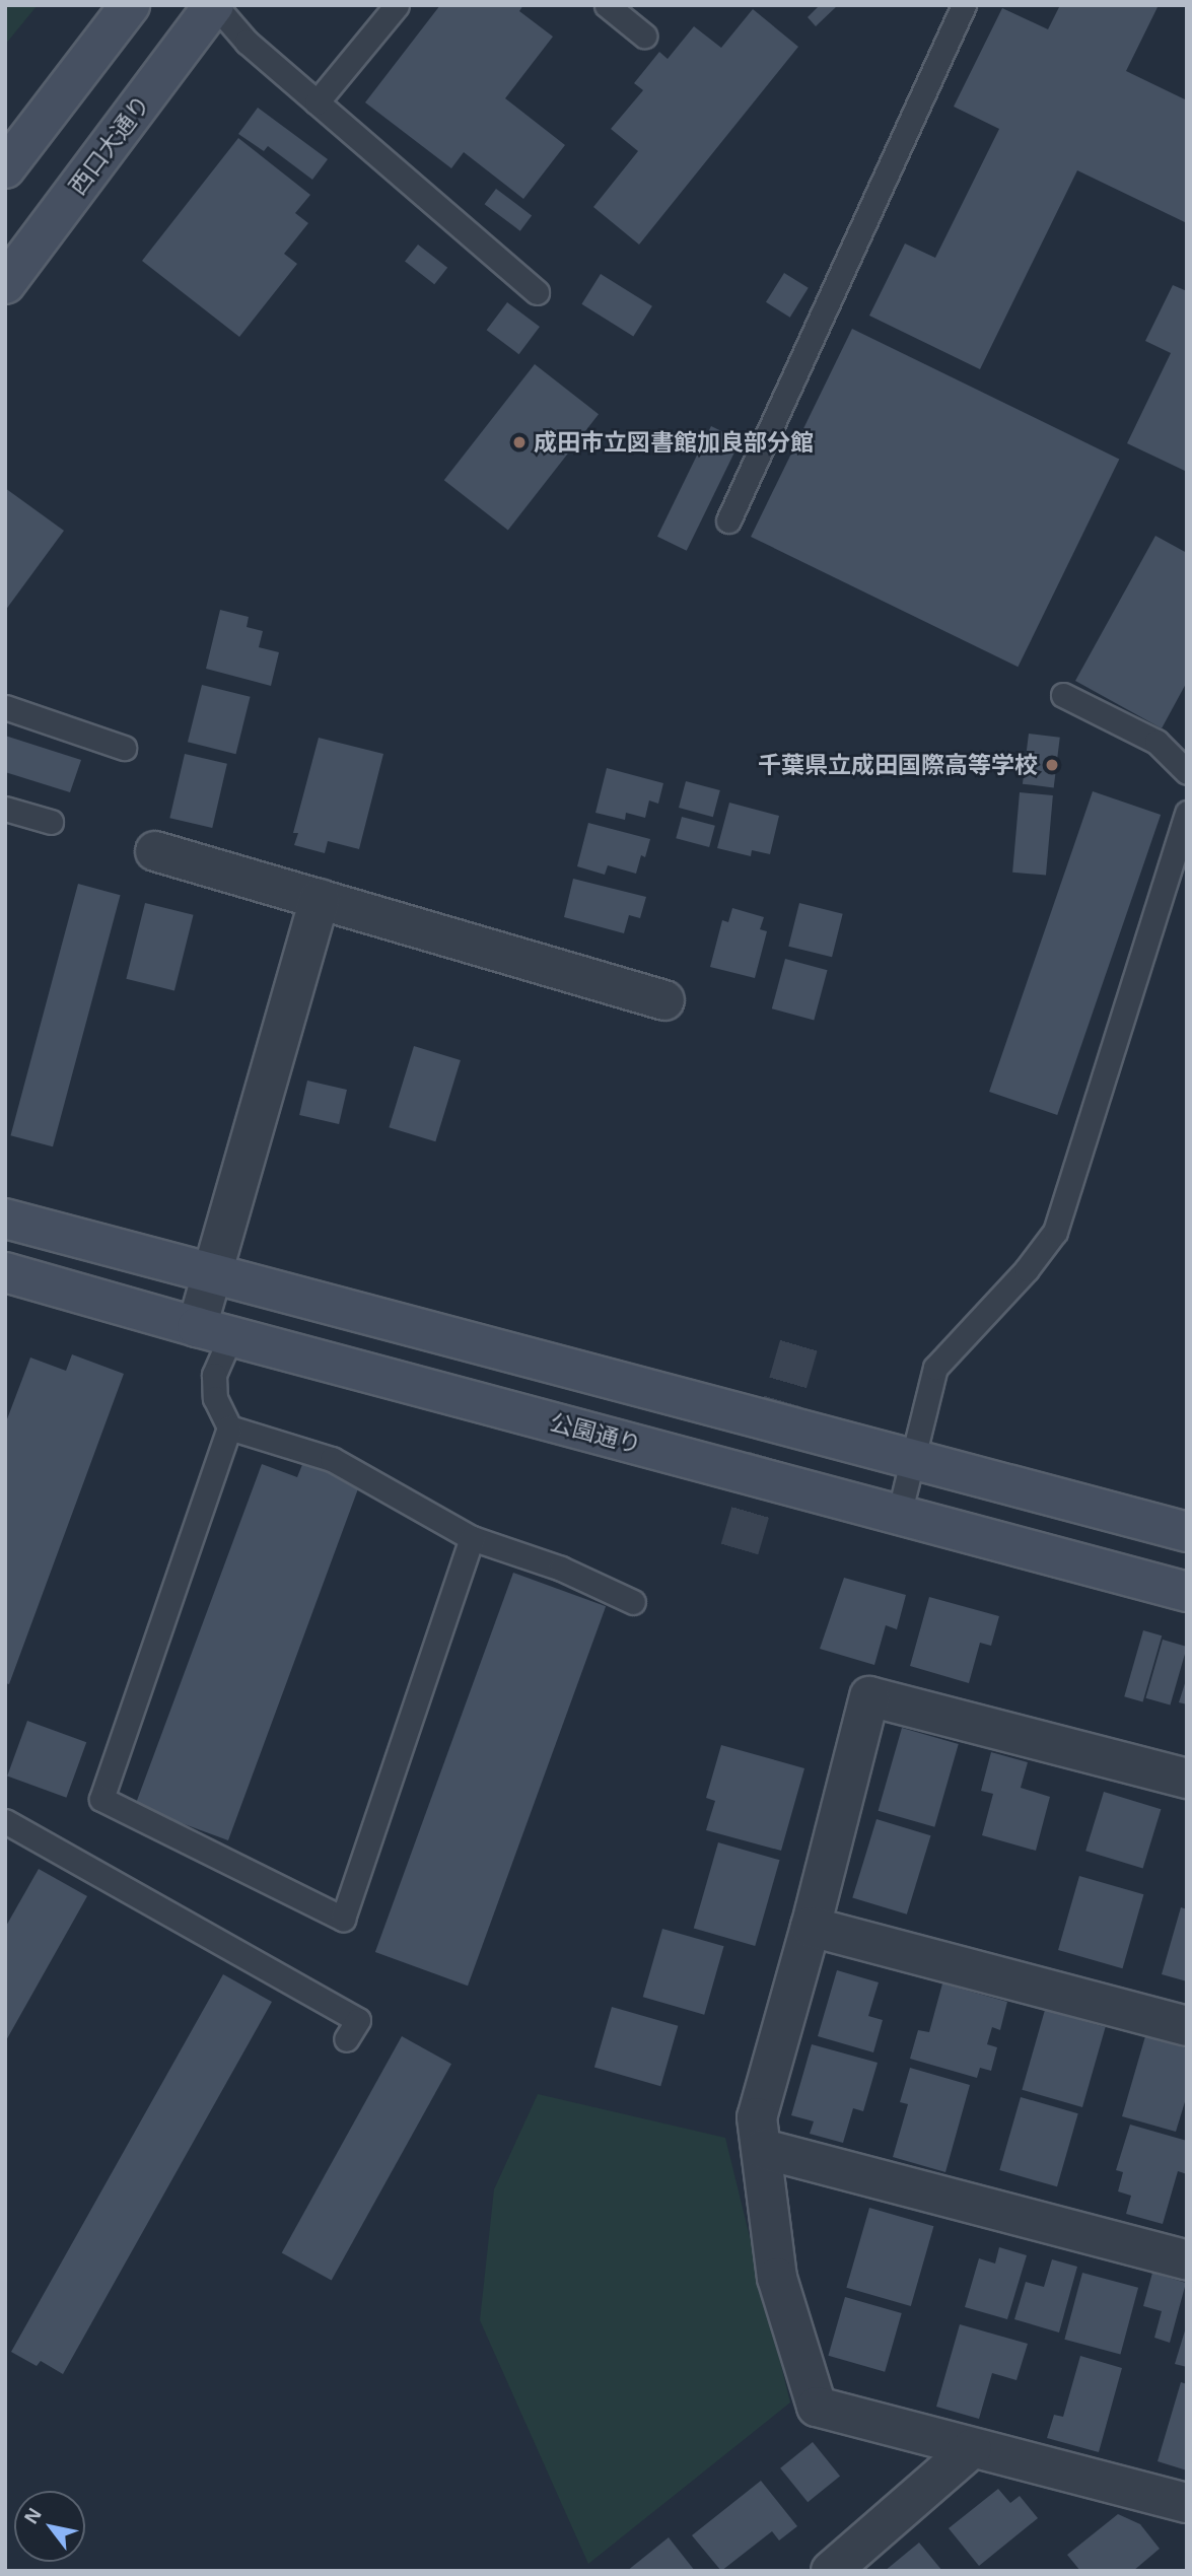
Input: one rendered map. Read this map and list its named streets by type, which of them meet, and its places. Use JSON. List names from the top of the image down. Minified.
{"streets":{"street":["西口大通り","公園通り"]},"places":["成田市立図書館加良部分館","千葉県立成田国際高等学校"],"north":"top left"}
